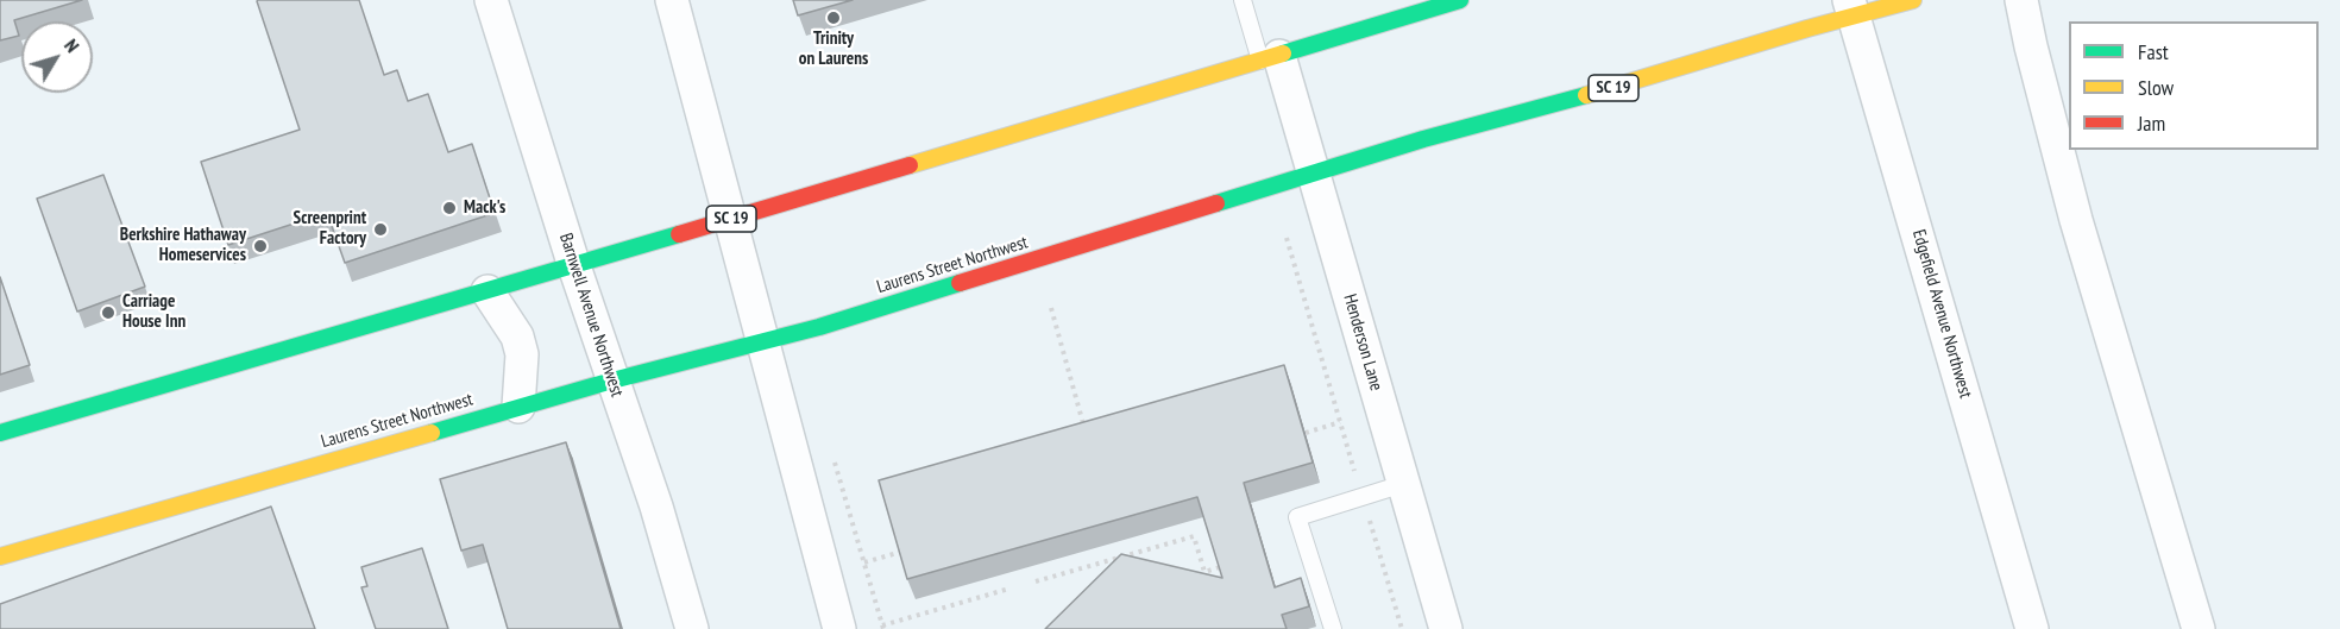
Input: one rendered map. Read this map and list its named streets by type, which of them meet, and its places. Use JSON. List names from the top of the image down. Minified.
{"streets":{"main road":["SC 19","Laurens Street Northwest"],"street":["Edgefield Avenue Northwest","Barnwell Avenue Northwest","Henderson Lane"]},"crossings":[["SC 19","Barnwell Avenue Northwest"],["SC 19","Henderson Lane"],["Laurens Street Northwest","Edgefield Avenue Northwest"],["Laurens Street Northwest","Barnwell Avenue Northwest"],["Laurens Street Northwest","Henderson Lane"]],"places":["Trinity on Laurens","Mack's","Screenprint Factory","Berkshire Hathaway Homeservices","Carriage House Inn"],"legend":["Fast","Slow","Jam"],"north":"top right"}
